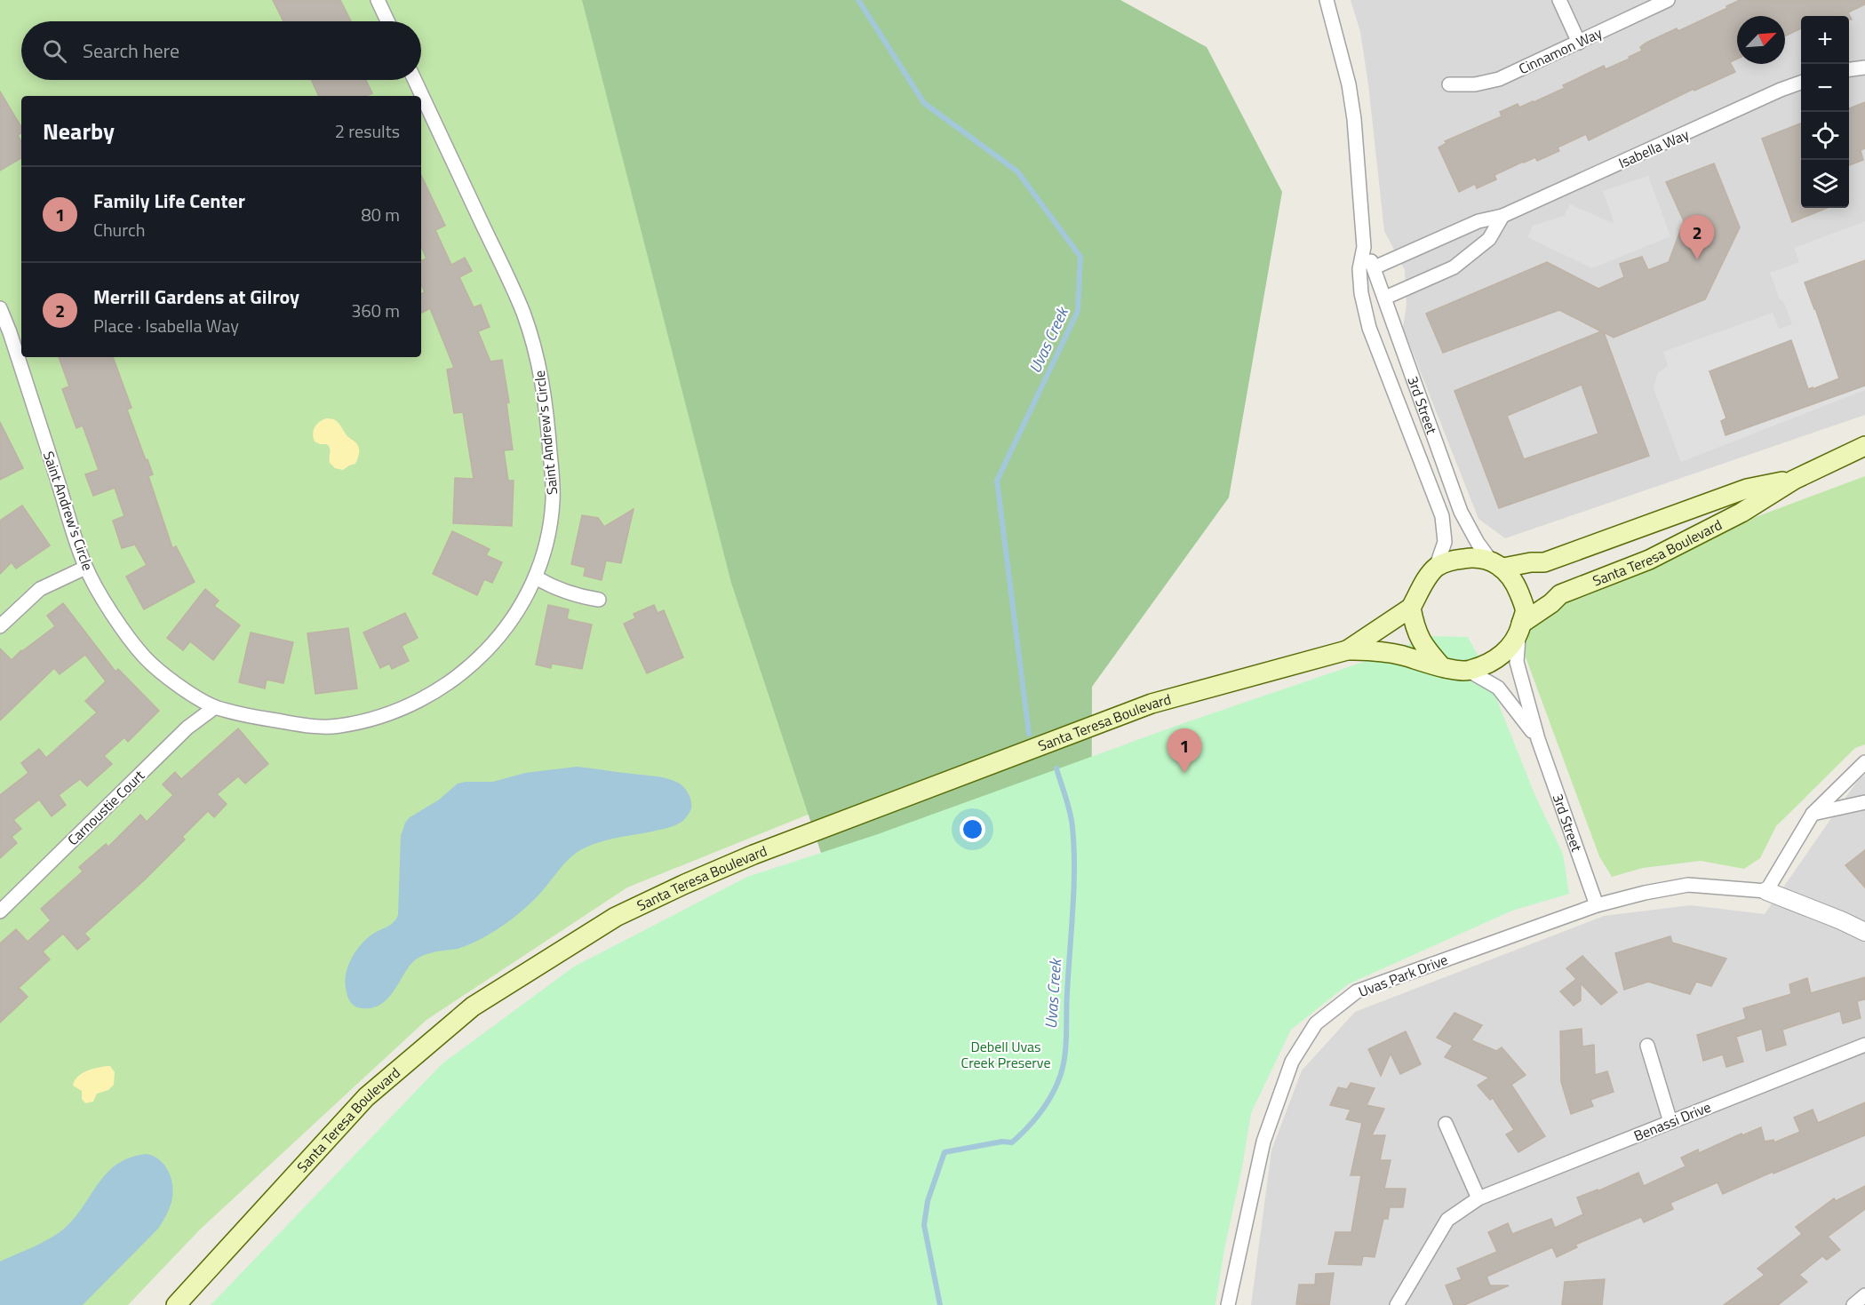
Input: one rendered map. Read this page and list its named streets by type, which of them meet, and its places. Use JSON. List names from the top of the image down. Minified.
{"streets":{"main road":["Santa Teresa Boulevard"],"street":["Cinnamon Way","Isabella Way","3rd Street","Saint Andrew's Circle","Carnoustie Court","Uvas Park Drive","Benassi Drive"]},"crossings":[["Isabella Way","3rd Street"],["3rd Street","Santa Teresa Boulevard"],["3rd Street","Uvas Park Drive"],["Saint Andrew's Circle","Carnoustie Court"]],"water":["Uvas Creek"],"parks":["Debell Uvas Creek Preserve"],"north":"top right","page":{"map_buttons":["+","−"],"search":"Search here","heading":["Nearby","2 results"],"list":[{"mark":"1","name":"Family Life Center","note":"Church","value":"80 m"},{"mark":"2","name":"Merrill Gardens at Gilroy","note":"Place · Isabella Way","value":"360 m"}],"pins":["2","1"]}}
